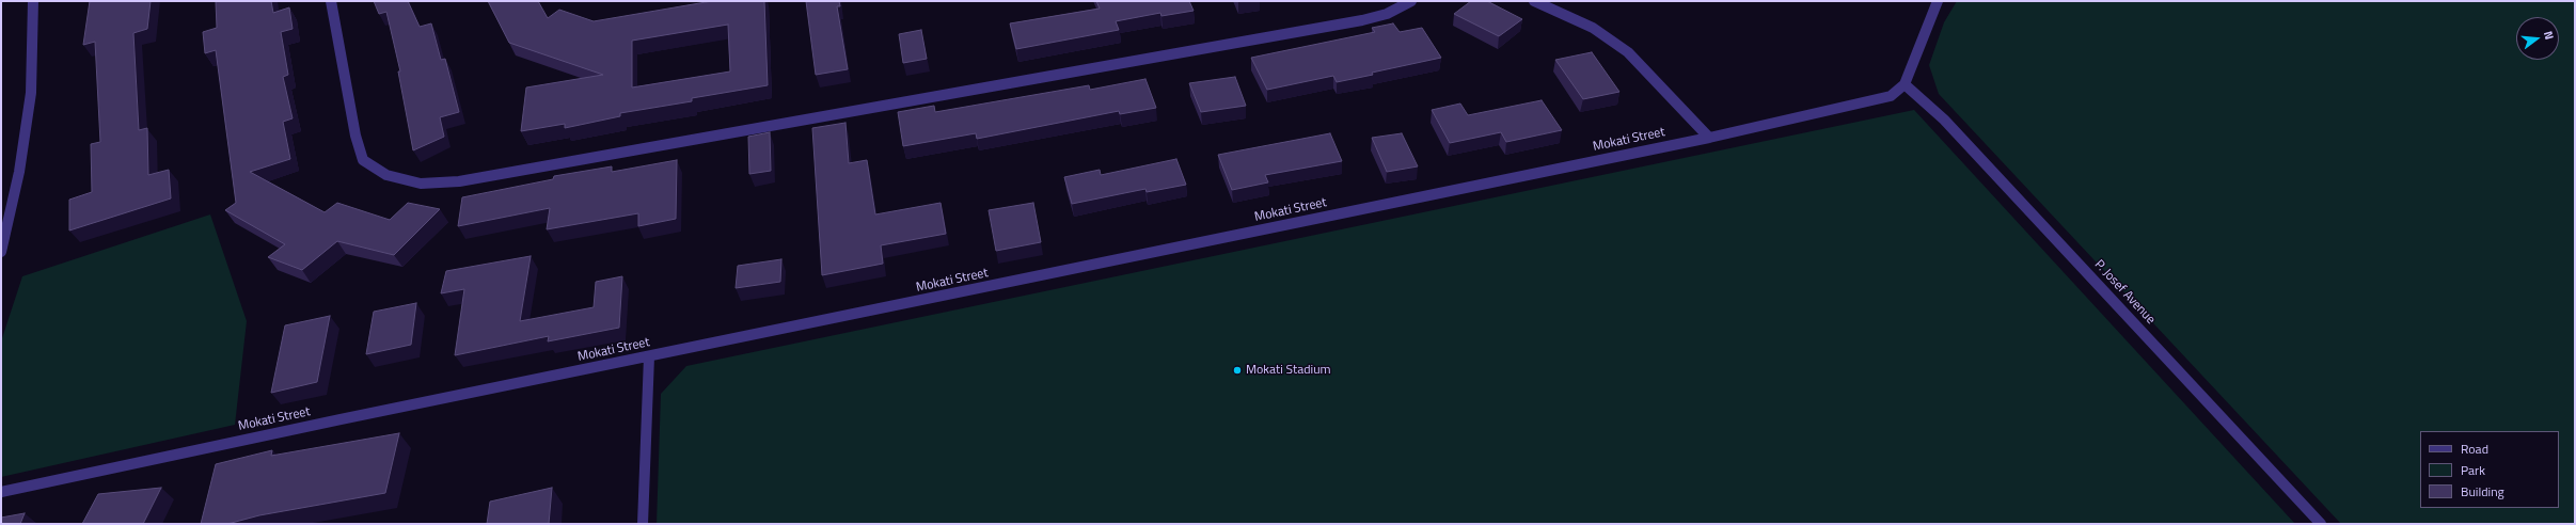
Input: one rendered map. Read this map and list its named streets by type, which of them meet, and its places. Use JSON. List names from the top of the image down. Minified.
{"streets":{"street":["Mokati Street","P. Josef Avenue"]},"crossings":[["Mokati Street","P. Josef Avenue"]],"places":["Mokati Stadium"],"legend":["Road","Park","Building"],"north":"right"}
